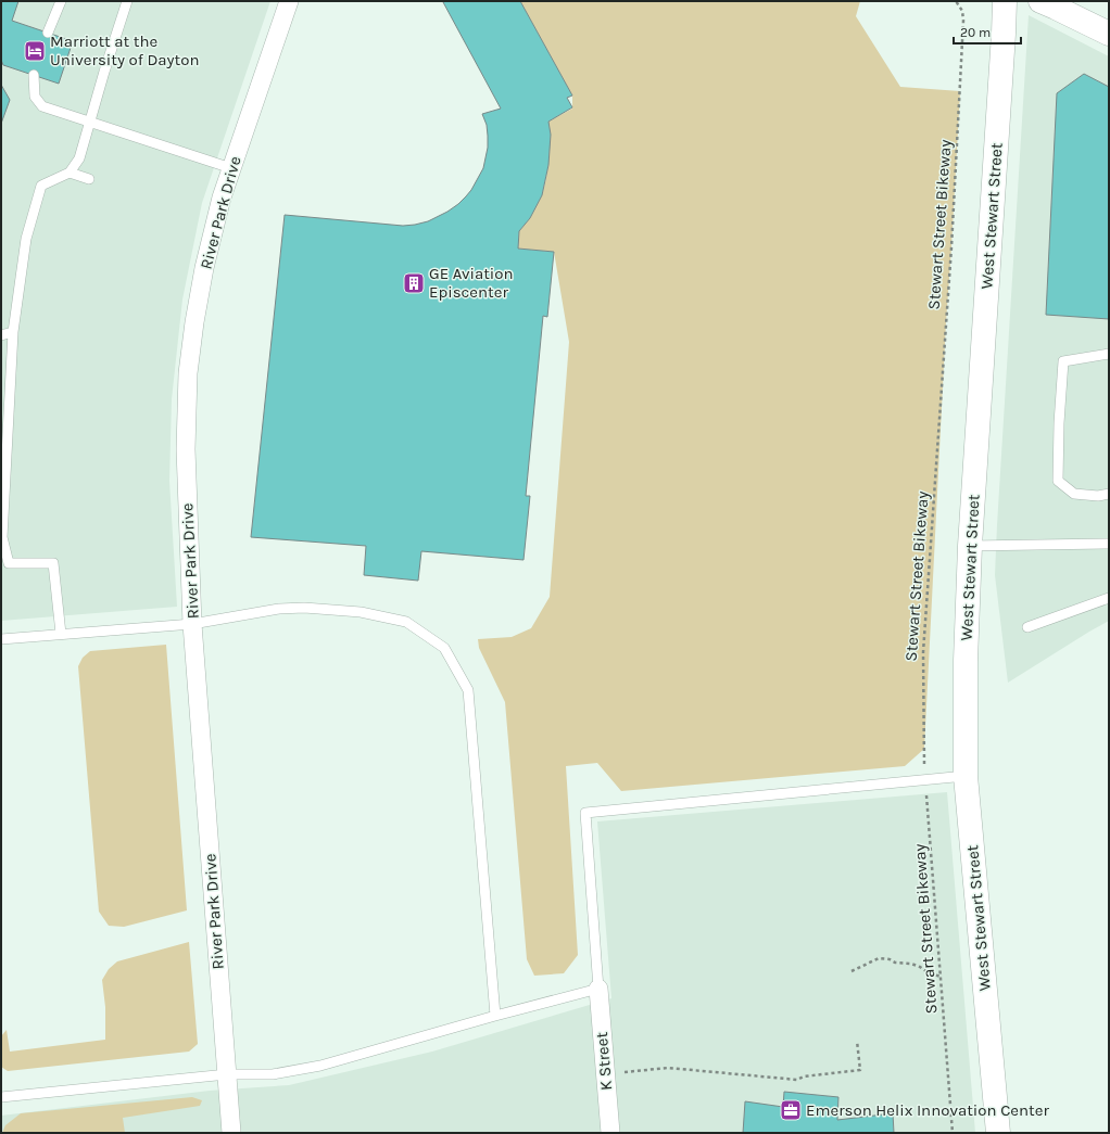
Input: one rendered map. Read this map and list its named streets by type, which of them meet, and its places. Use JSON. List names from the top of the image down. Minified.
{"streets":{"main road":["West Stewart Street"],"street":["River Park Drive","K Street"],"path":["Stewart Street Bikeway"]},"places":{"hotel":["Marriott at the University of Dayton"],"building":["GE Aviation Episcenter"],"office":["Emerson Helix Innovation Center"]},"scale_bar":"20 m"}
